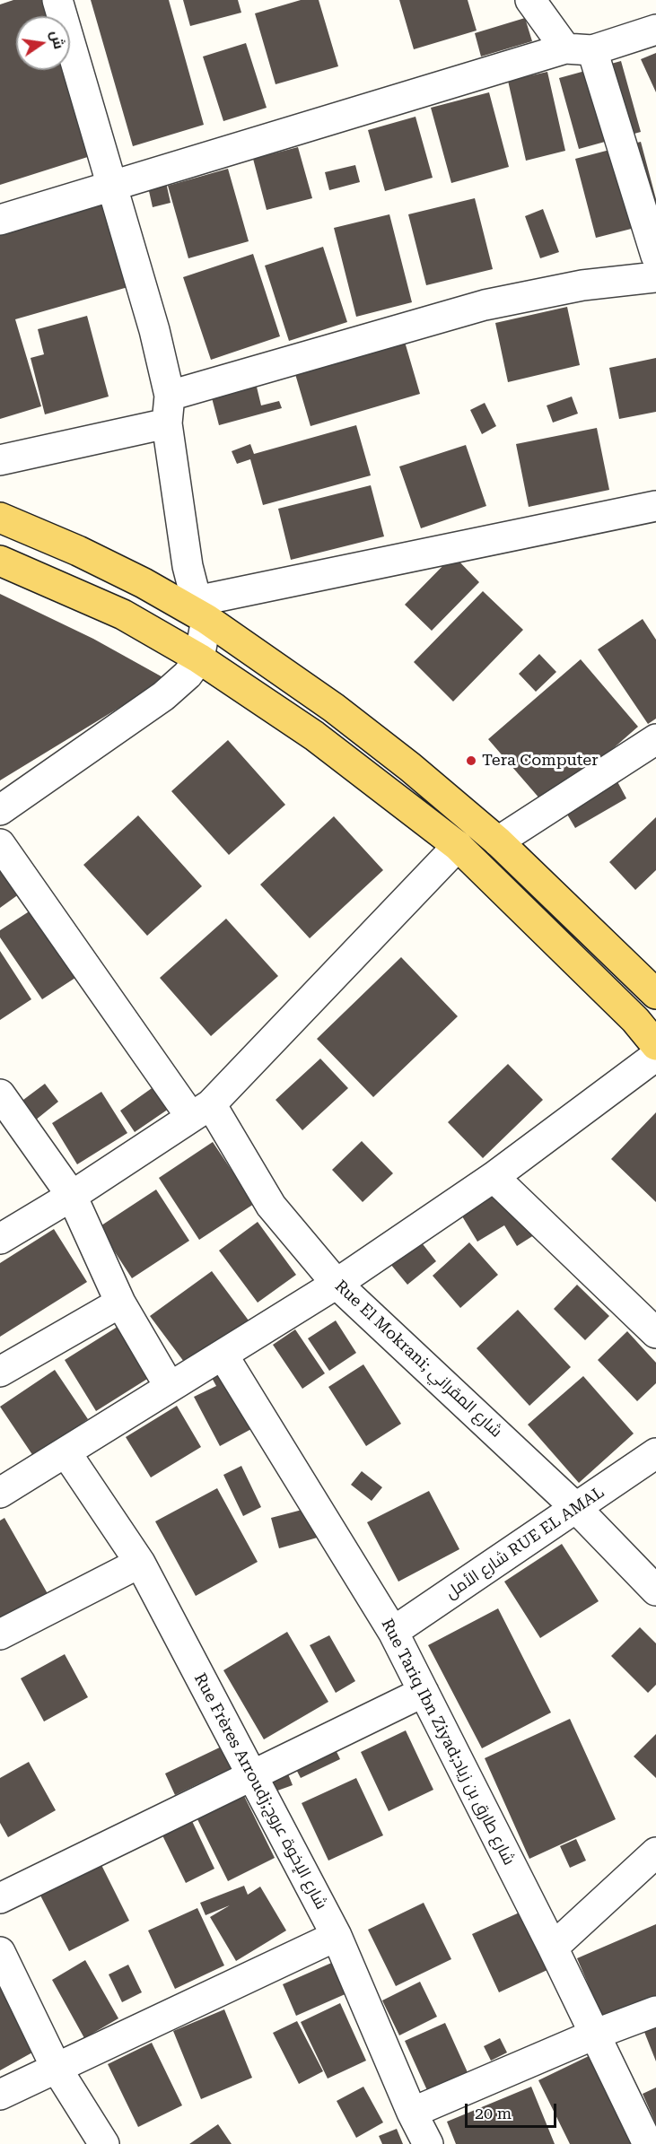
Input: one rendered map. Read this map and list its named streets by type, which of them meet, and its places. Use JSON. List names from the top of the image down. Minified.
{"streets":{"street":["Rue El Mokrani; شارع المقراني","شارع الأمل RUE EL AMAL","Rue Tariq Ibn Ziyad;شارع طارق بن زياد","Rue Frères Arroudj;شارع الإخوة عروج"]},"crossings":[["Rue El Mokrani; شارع المقراني","شارع الأمل RUE EL AMAL"],["شارع الأمل RUE EL AMAL","Rue Tariq Ibn Ziyad;شارع طارق بن زياد"]],"places":["Tera Computer"],"scale_bar":"20 m","north":"right"}
